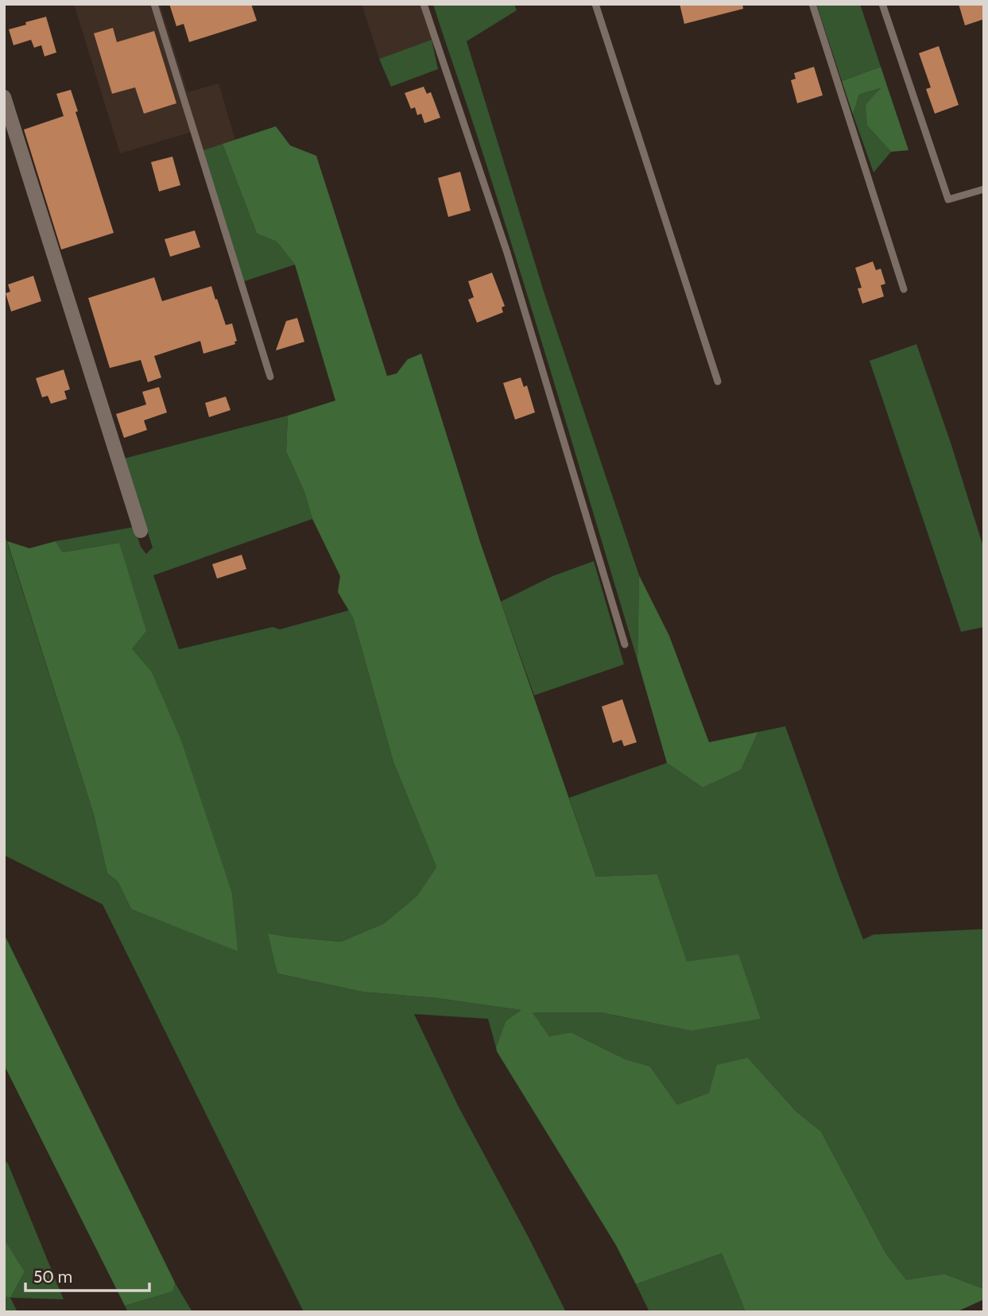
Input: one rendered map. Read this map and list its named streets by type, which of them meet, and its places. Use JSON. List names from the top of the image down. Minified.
{"scale_bar":"50 m"}
